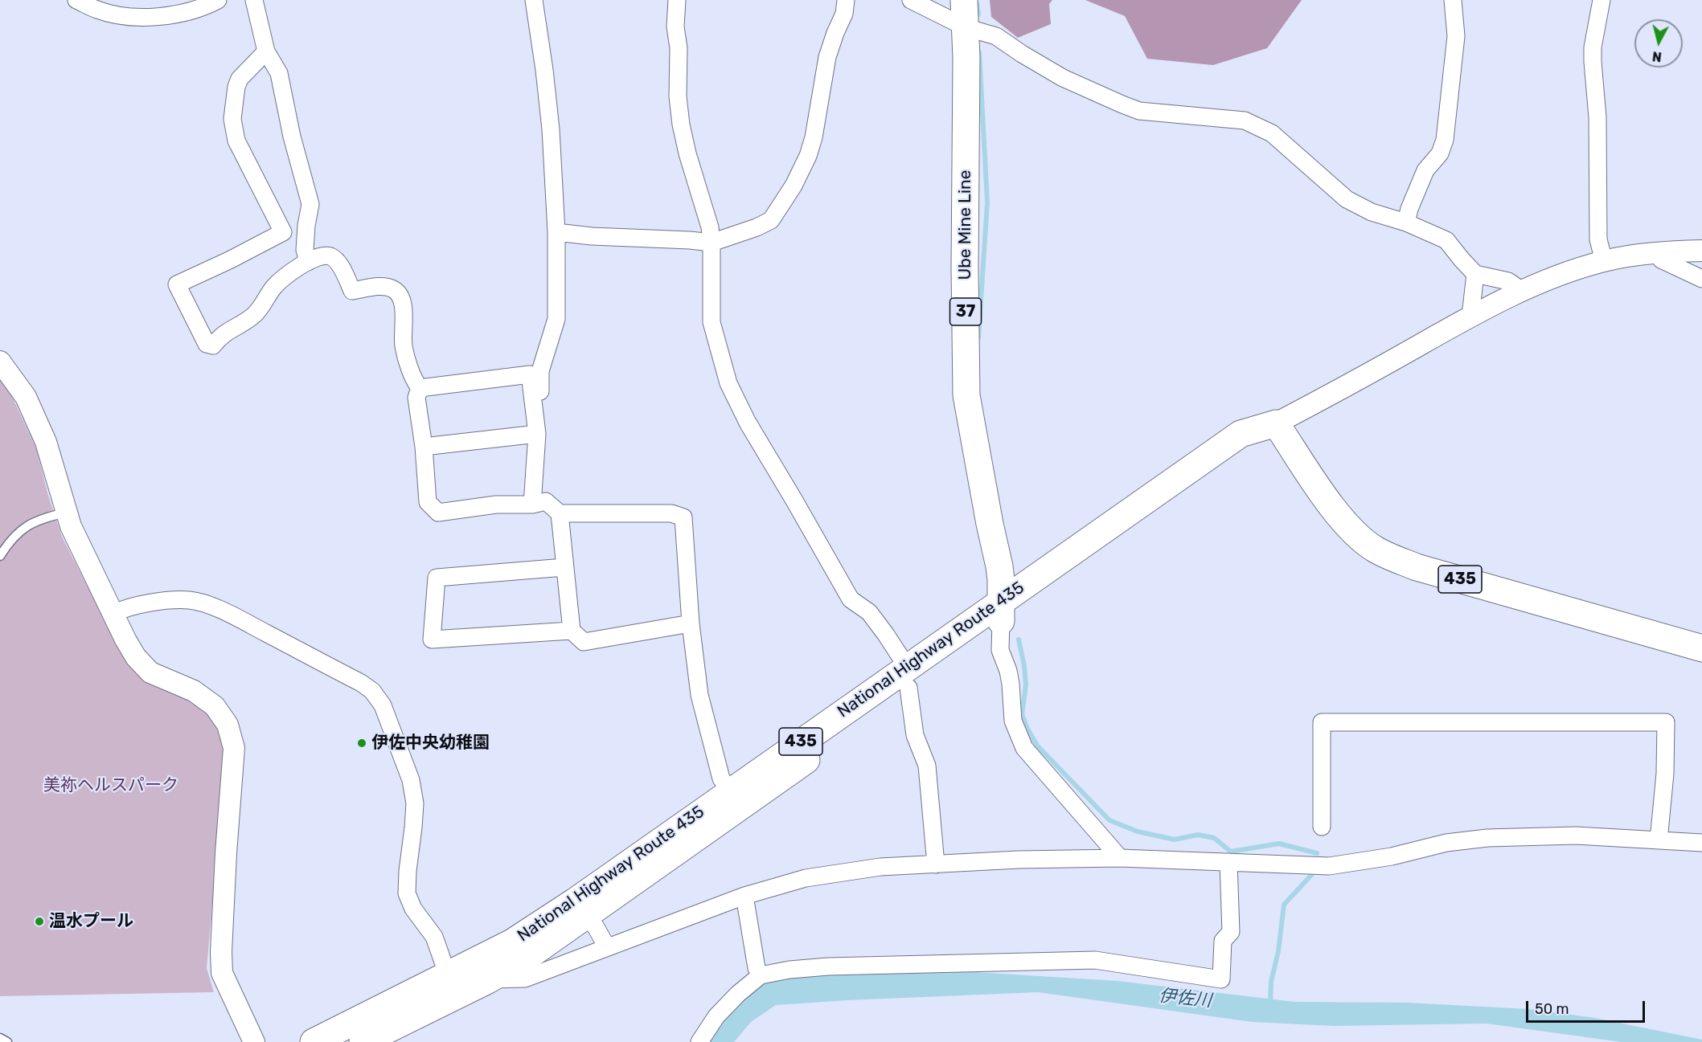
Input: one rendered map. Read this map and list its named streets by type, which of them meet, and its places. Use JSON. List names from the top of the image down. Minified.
{"streets":{"main road":["Ube Mine Line","37","435","National Highway Route 435"]},"crossings":[["Ube Mine Line","National Highway Route 435"],["435","National Highway Route 435"]],"water":["伊佐川"],"parks":["美祢ヘルスパーク"],"places":["伊佐中央幼稚園","温水プール"],"scale_bar":"50 m","north":"bottom"}
